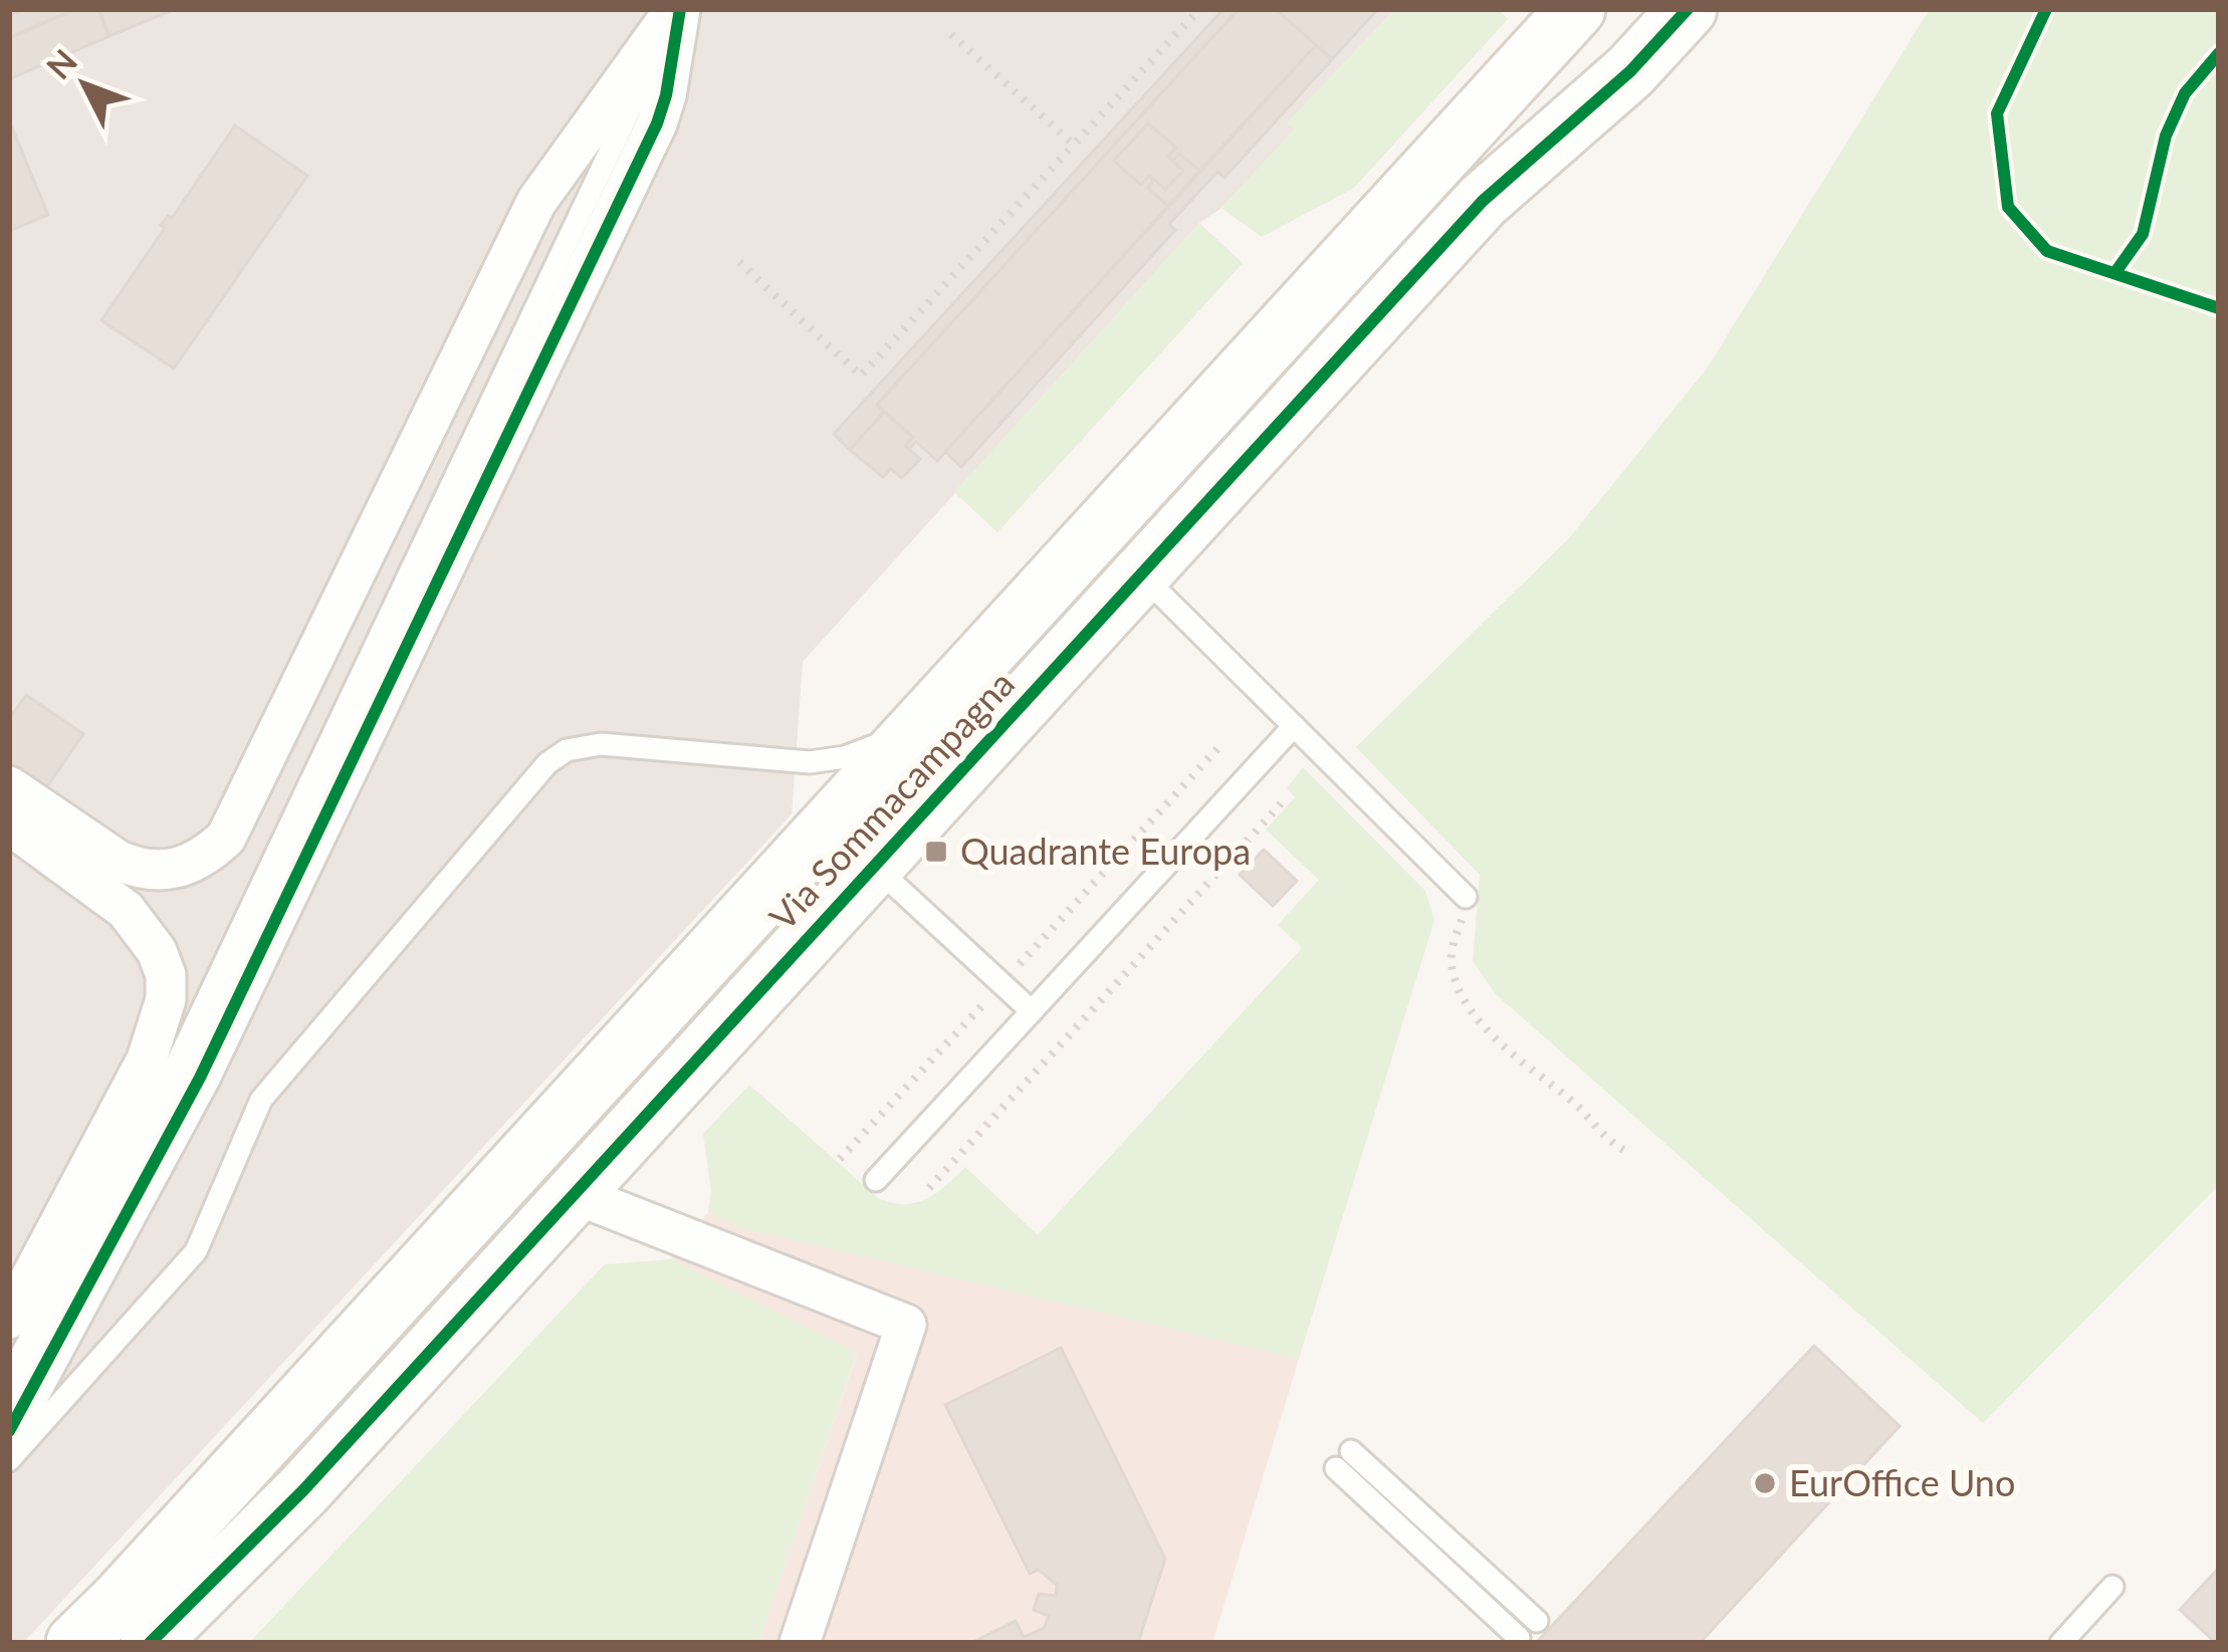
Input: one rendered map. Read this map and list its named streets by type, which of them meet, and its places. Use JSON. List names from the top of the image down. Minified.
{"streets":{"street":["Via Sommacampagna"]},"places":{"transit":["Quadrante Europa"],"other":["EurOffice Uno"]},"north":"top left"}
